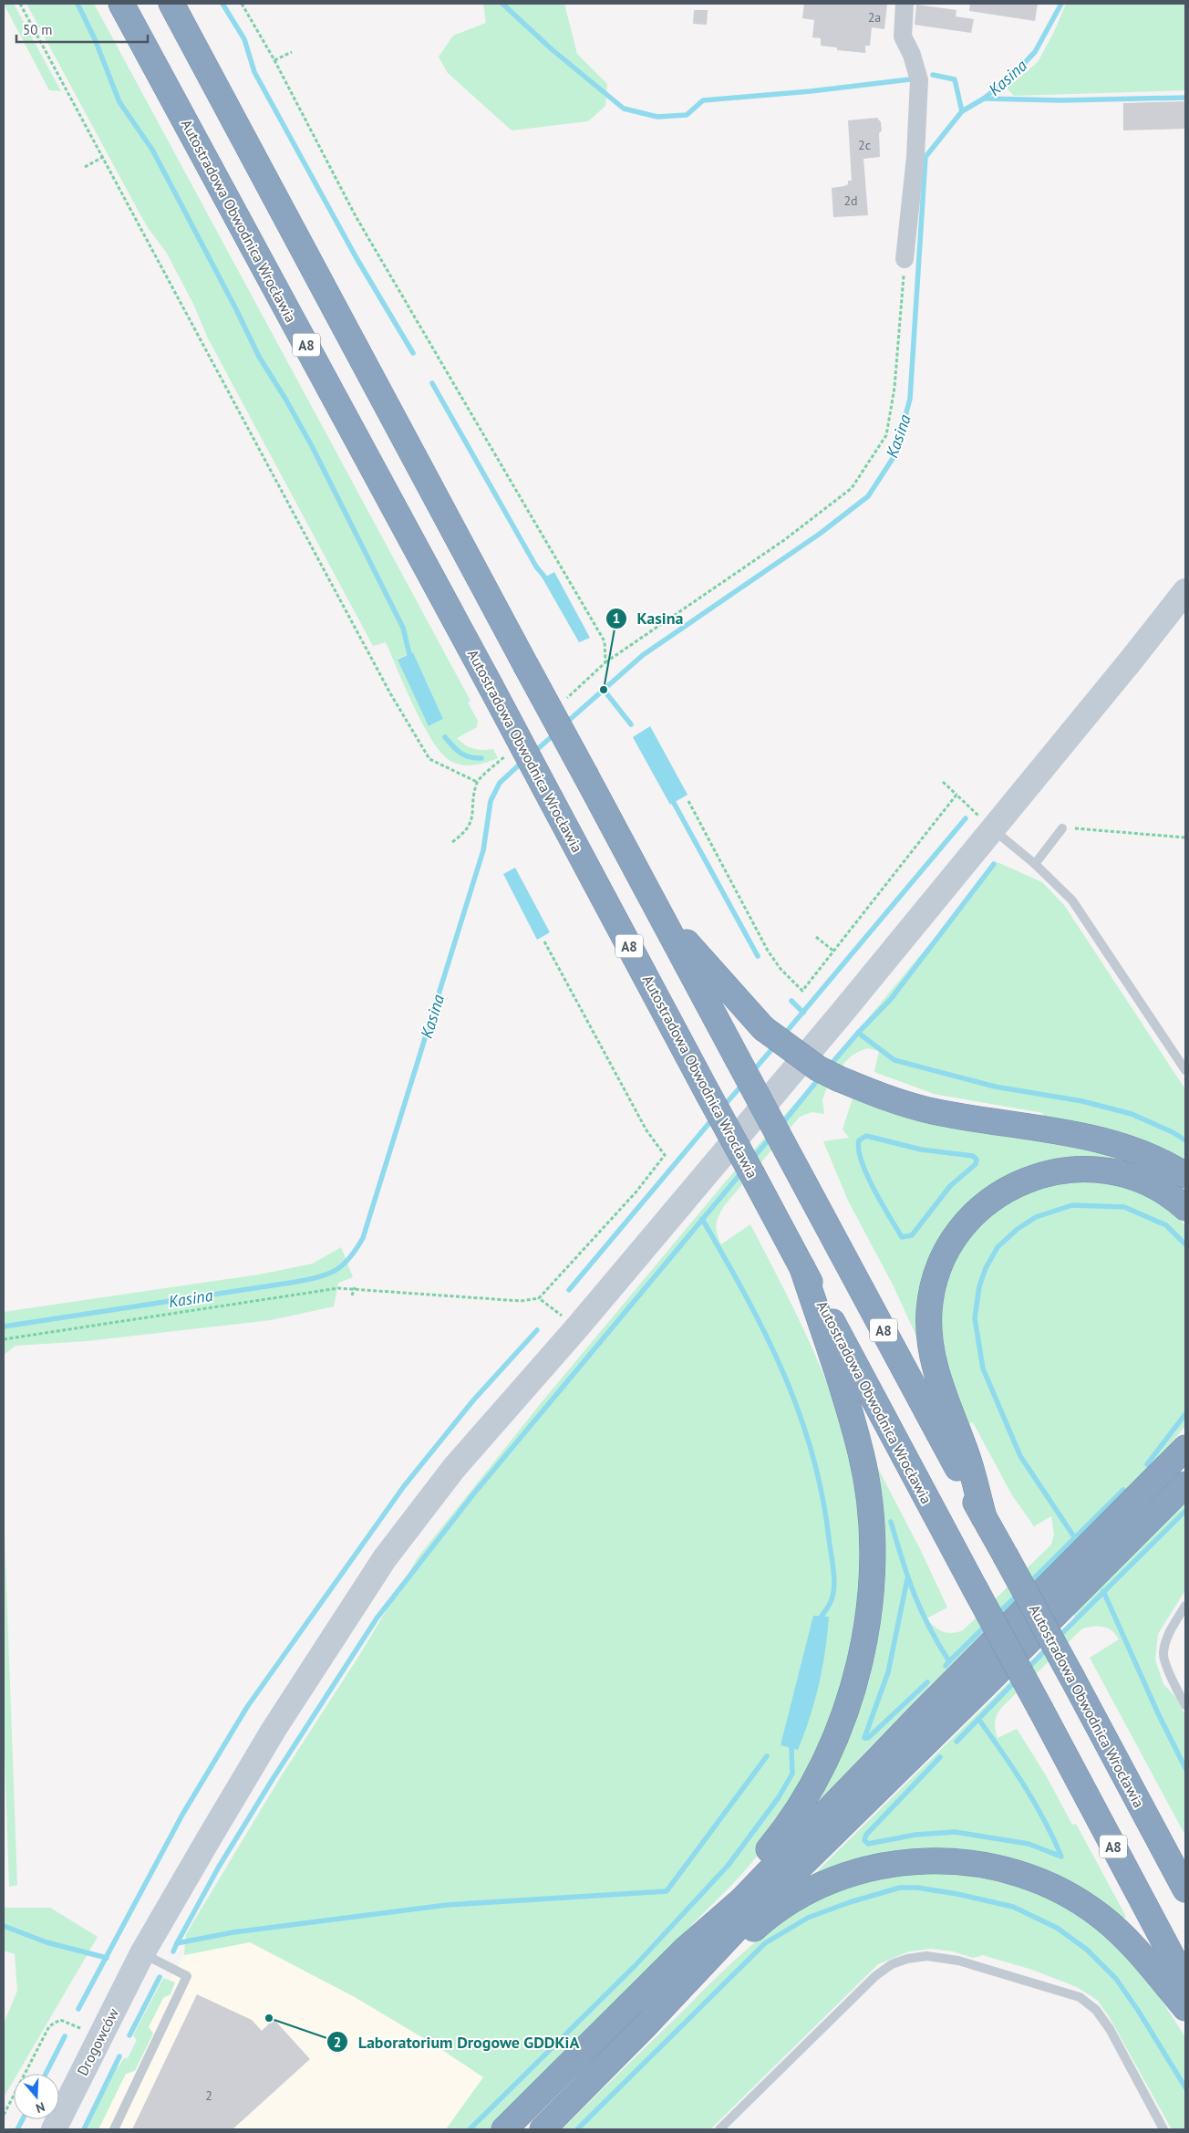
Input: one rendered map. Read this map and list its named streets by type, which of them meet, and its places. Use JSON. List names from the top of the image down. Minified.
{"streets":{"highway":["Autostradowa Obwodnica Wrocławia","A8"],"main road":["Drogowców"]},"water":["Kasina"],"places":["Kasina","Laboratorium Drogowe GDDKiA"],"house_numbers":["2a","2c","2d","2"],"scale_bar":"50 m","north":"bottom"}
